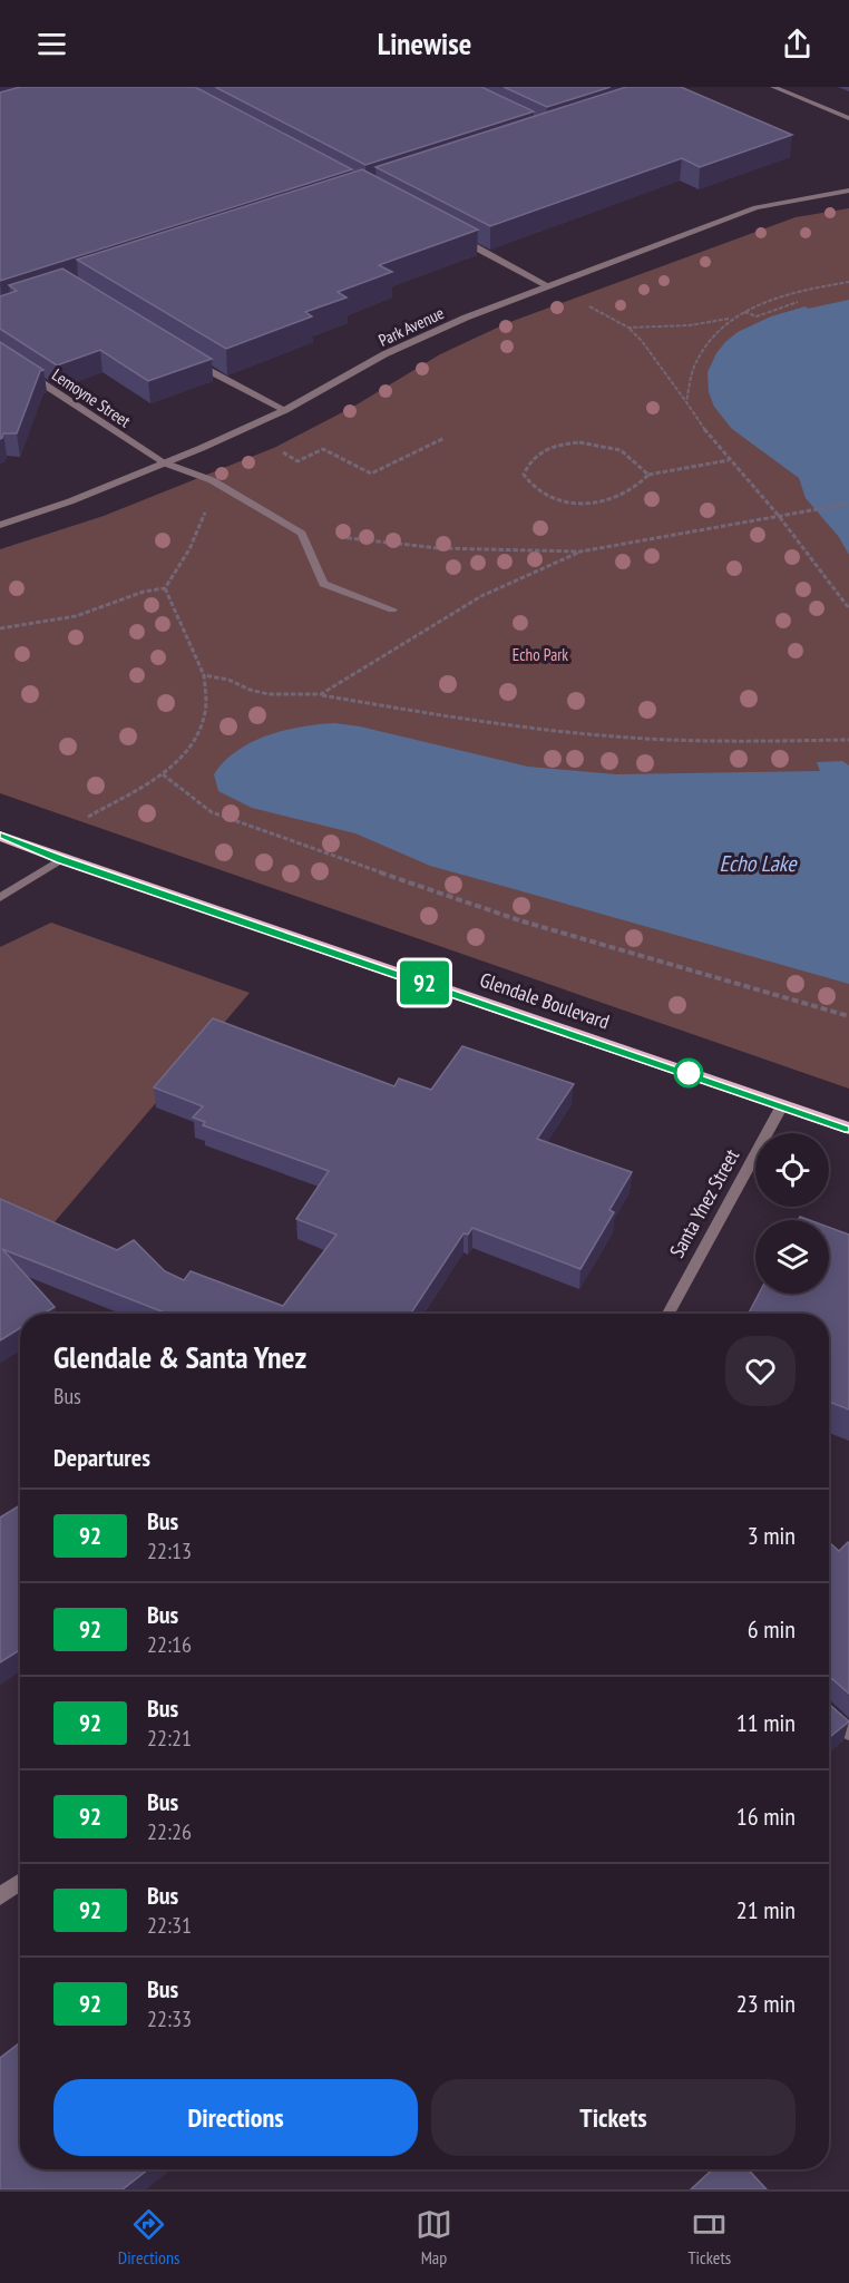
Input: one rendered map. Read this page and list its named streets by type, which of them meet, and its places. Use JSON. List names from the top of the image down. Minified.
{"streets":{"main road":["Glendale Boulevard"],"street":["Park Avenue","Lemoyne Street","Santa Ynez Street"]},"crossings":[["Park Avenue","Lemoyne Street"],["Glendale Boulevard","Santa Ynez Street"]],"water":["Echo Lake"],"parks":["Echo Park"],"lines":["bus line 92"],"page":{"header":"Linewise","on_map":"92","heading":[["Glendale & Santa Ynez","Bus"],"Departures"],"list":[{"mark":"92","name":"Bus","note":"22:13","value":"3 min"},{"mark":"92","name":"Bus","note":"22:16","value":"6 min"},{"mark":"92","name":"Bus","note":"22:21","value":"11 min"},{"mark":"92","name":"Bus","note":"22:26","value":"16 min"},{"mark":"92","name":"Bus","note":"22:31","value":"21 min"},{"mark":"92","name":"Bus","note":"22:33","value":"23 min"}],"buttons":["Directions","Tickets"],"tabs":["Directions","Map","Tickets"]}}
